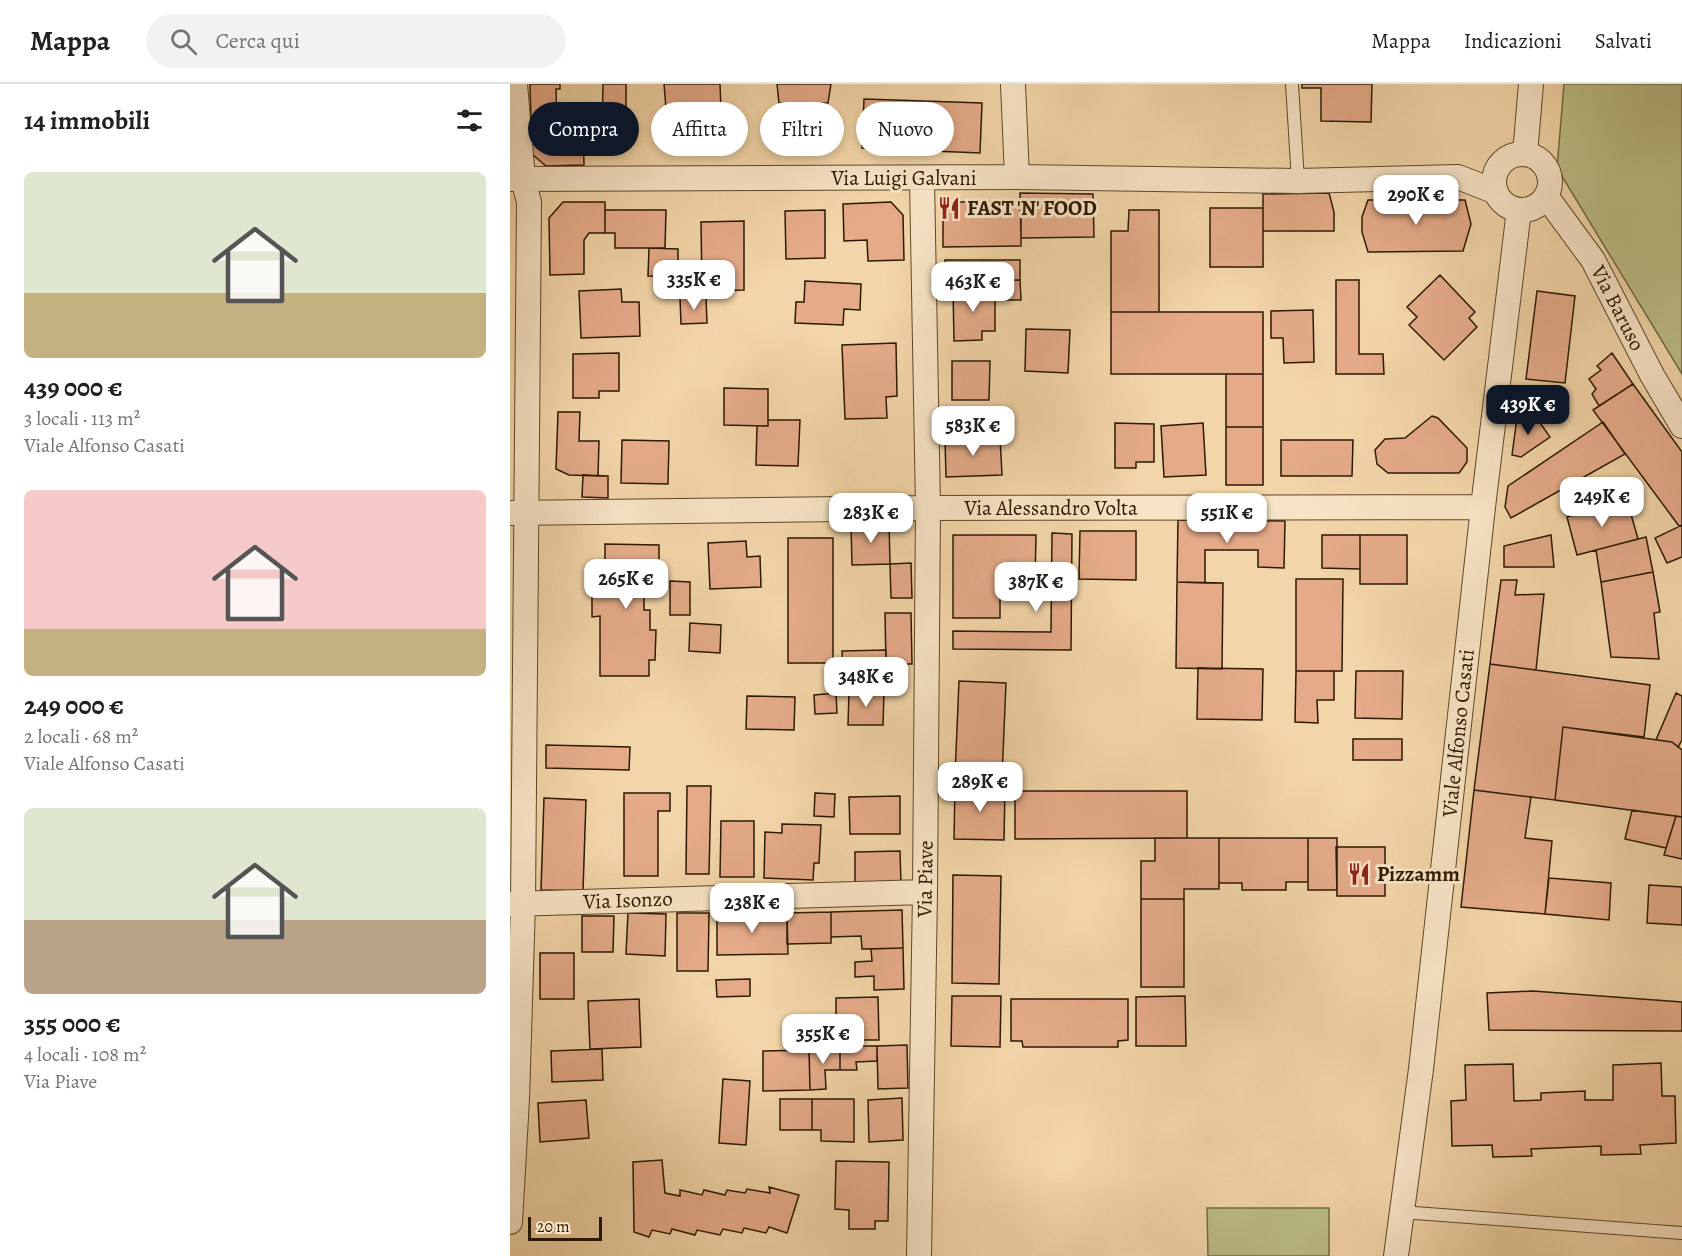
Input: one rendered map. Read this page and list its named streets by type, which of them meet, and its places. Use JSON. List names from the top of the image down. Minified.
{"streets":{"street":["Via Luigi Galvani","Via Baruso","Via Alessandro Volta","Viale Alfonso Casati","Via Piave","Via Isonzo"]},"crossings":[["Via Luigi Galvani","Via Baruso"],["Via Luigi Galvani","Viale Alfonso Casati"],["Via Luigi Galvani","Via Piave"],["Via Baruso","Viale Alfonso Casati"],["Via Alessandro Volta","Viale Alfonso Casati"],["Via Alessandro Volta","Via Piave"],["Via Piave","Via Isonzo"]],"places":{"restaurant":["FAST 'N' FOOD","Pizzamm"]},"scale_bar":"20 m","page":{"header":"Mappa","search":"Cerca qui","nav":["Mappa","Indicazioni","Salvati"],"heading":"14 immobili","chip":["Compra","Affitta","Filtri","Nuovo"],"list":[{"name":"439 000 €","note":"3 locali · 113 m² · Viale Alfonso Casati"},{"name":"249 000 €","note":"2 locali · 68 m² · Viale Alfonso Casati"},{"name":"355 000 €","note":"4 locali · 108 m² · Via Piave"}],"price":["290K €","335K €","463K €","439K €","583K €","249K €","283K €","551K €","265K €","387K €","348K €","289K €","238K €","355K €"],"scale":"20 m"}}
